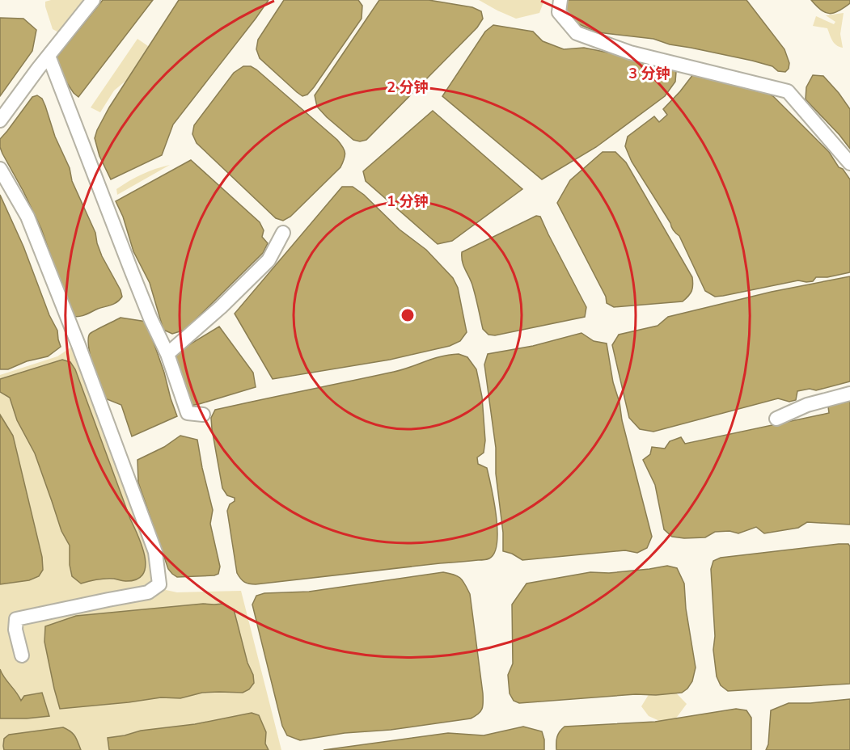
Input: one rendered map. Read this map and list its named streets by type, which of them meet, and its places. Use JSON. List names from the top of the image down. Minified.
{"rings":["3 分钟","2 分钟","1 分钟"]}
